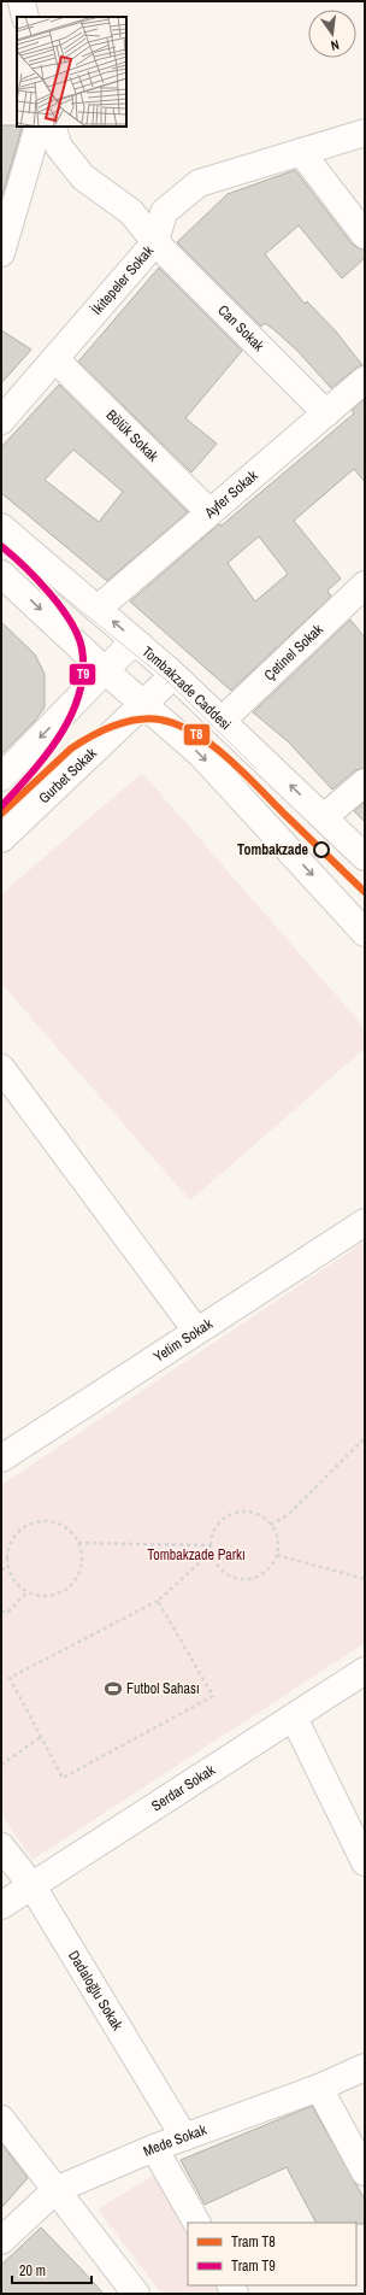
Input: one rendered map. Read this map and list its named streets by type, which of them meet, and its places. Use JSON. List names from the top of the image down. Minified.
{"streets":{"street":["İkitepeler Sokak","Can Sokak","Bölük Sokak","Ayfer Sokak","Çetinel Sokak","Tombakzade Caddesi","Gurbet Sokak","Yetim Sokak","Serdar Sokak","Dadaloğlu Sokak","Mede Sokak"]},"crossings":[["İkitepeler Sokak","Can Sokak"],["İkitepeler Sokak","Bölük Sokak"],["Can Sokak","Ayfer Sokak"],["Bölük Sokak","Ayfer Sokak"],["Ayfer Sokak","Tombakzade Caddesi"],["Çetinel Sokak","Tombakzade Caddesi"],["Tombakzade Caddesi","Gurbet Sokak"],["Serdar Sokak","Dadaloğlu Sokak"],["Dadaloğlu Sokak","Mede Sokak"]],"parks":["Tombakzade Parkı"],"places":{"other":["Tombakzade"],"sports":["Futbol Sahası"]},"lines":["tram line T9","tram line T8"],"legend":["Tram T8","Tram T9"],"scale_bar":"20 m","north":"bottom"}
